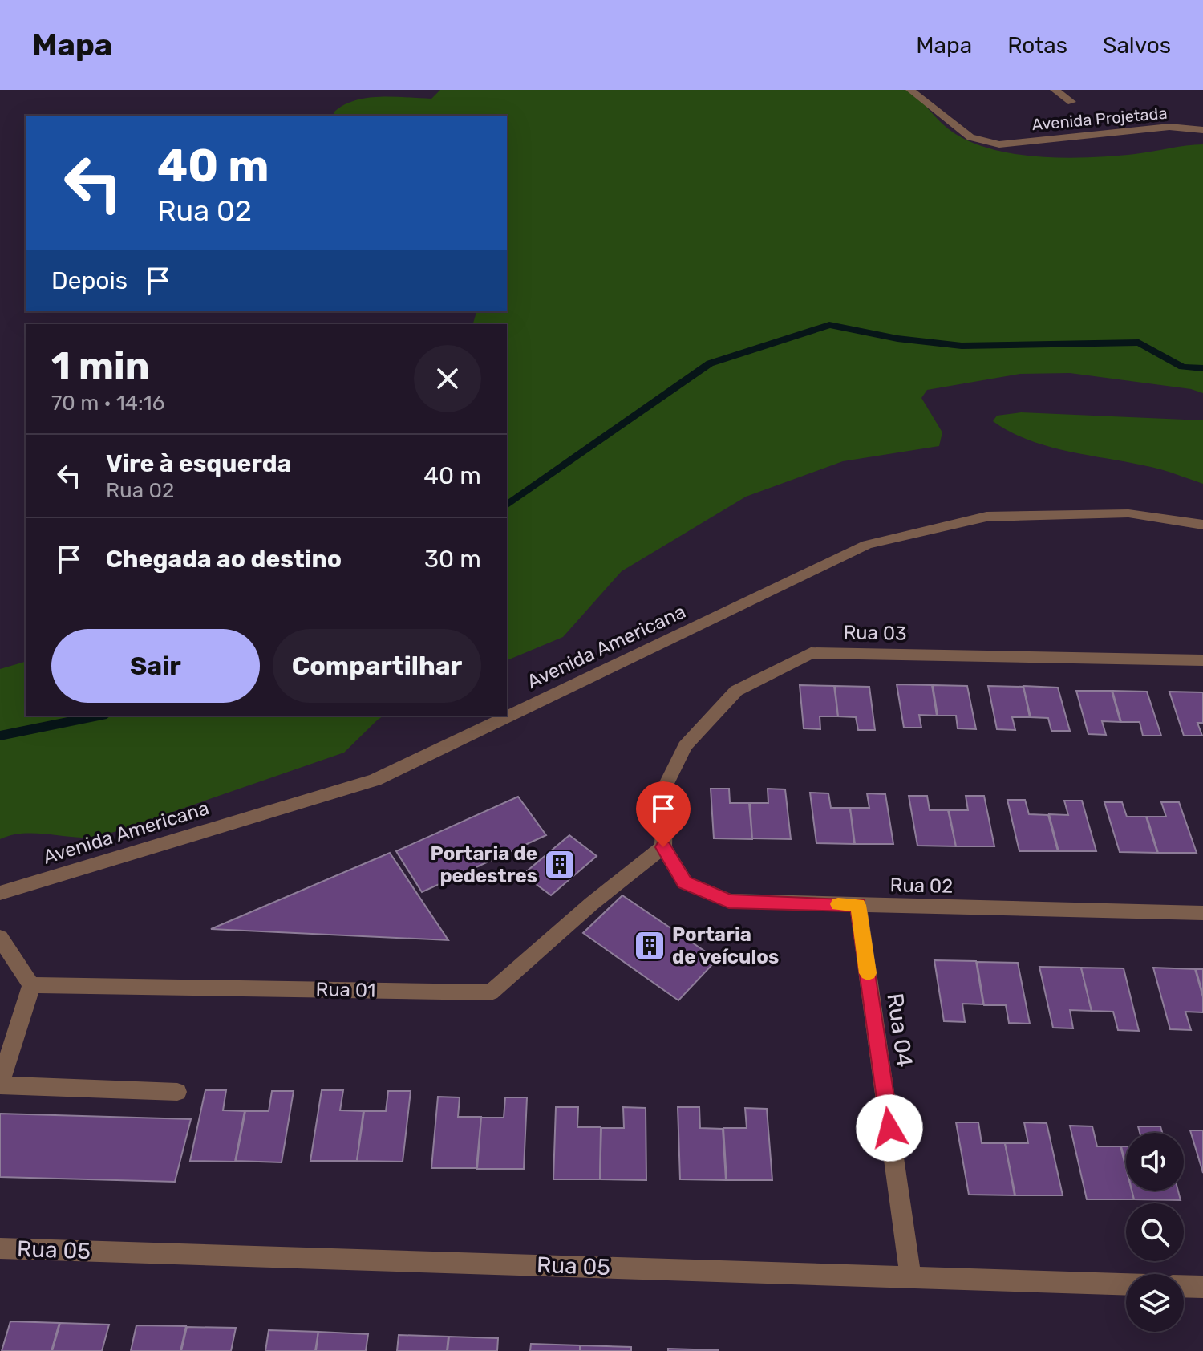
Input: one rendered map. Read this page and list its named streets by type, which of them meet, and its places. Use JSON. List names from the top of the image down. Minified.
{"streets":{"street":["Avenida Projetada","Rua 03","Avenida Americana","Rua 02","Rua 01","Rua 04","Rua 05"]},"crossings":[["Rua 03","Rua 02"],["Rua 03","Rua 01"],["Rua 02","Rua 01"],["Rua 02","Rua 04"],["Rua 04","Rua 05"]],"places":{"building":["Portaria de pedestres","Portaria de veículos"]},"page":{"header":"Mapa","nav":["Mapa","Rotas","Salvos"],"turn":["40 m","Rua 02"],"then":"Depois","heading":["1 min","70 m · 14:16"],"list":[{"name":"Vire à esquerda","note":"Rua 02","value":"40 m"},{"name":"Chegada ao destino","value":"30 m"}],"buttons":["Sair","Compartilhar"]}}
